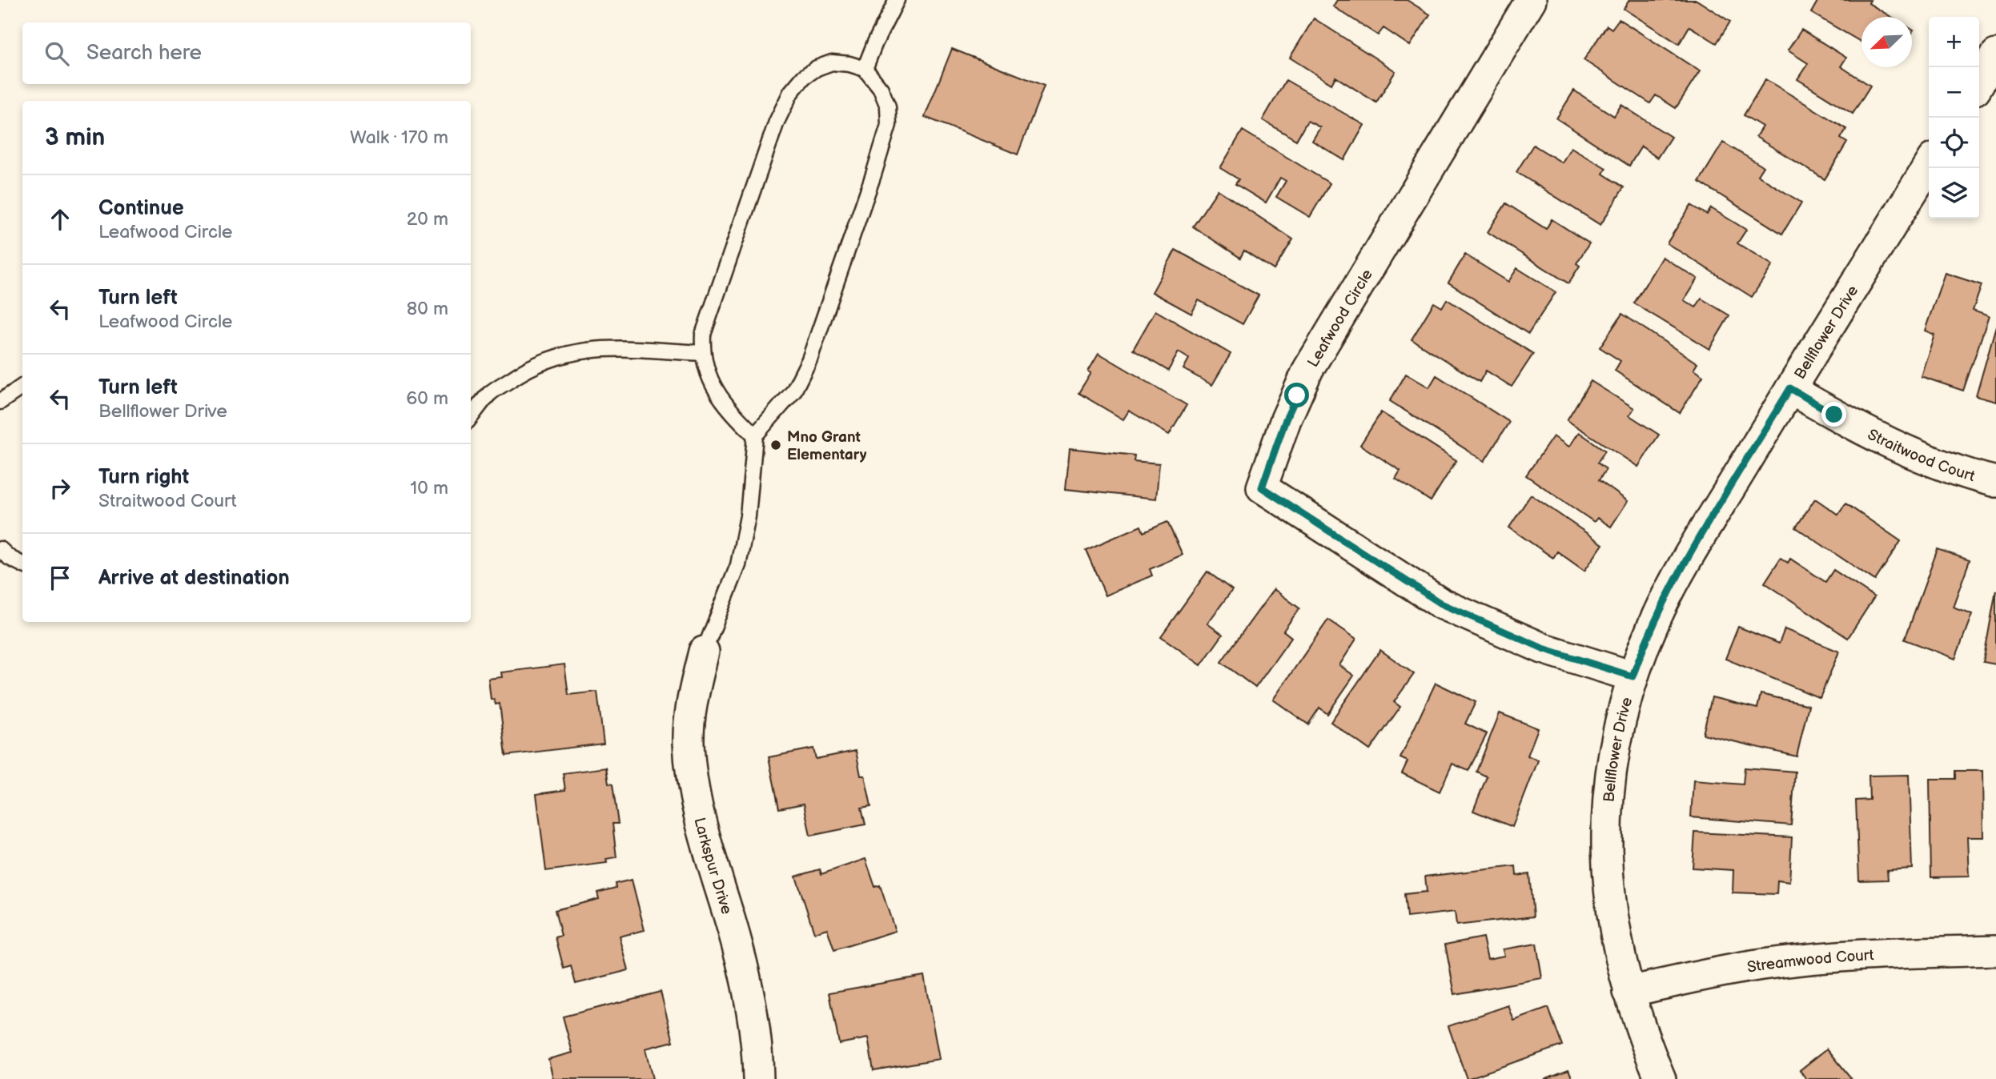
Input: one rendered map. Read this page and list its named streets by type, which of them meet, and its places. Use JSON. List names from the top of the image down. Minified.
{"streets":{"street":["Leafwood Circle","Bellflower Drive","Straitwood Court","Larkspur Drive","Streamwood Court"]},"crossings":[["Leafwood Circle","Bellflower Drive"],["Bellflower Drive","Straitwood Court"],["Bellflower Drive","Streamwood Court"]],"places":["Mno Grant Elementary"],"north":"bottom left","page":{"map_buttons":["+","−"],"search":"Search here","heading":["3 min","Walk · 170 m"],"list":[["Continue","Leafwood Circle","20 m"],["Turn left","Leafwood Circle","80 m"],["Turn left","Bellflower Drive","60 m"],["Turn right","Straitwood Court","10 m"],"Arrive at destination"]}}
